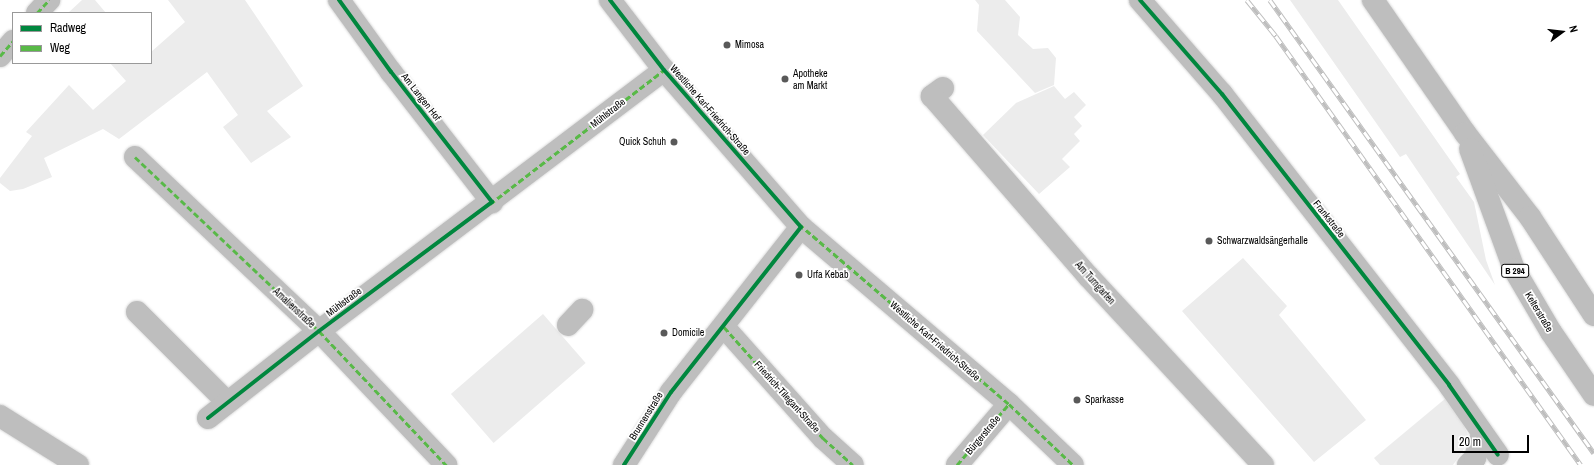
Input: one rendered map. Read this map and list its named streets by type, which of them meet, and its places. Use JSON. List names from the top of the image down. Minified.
{"streets":{"street":["Am Langen Hof","Westliche Karl-Friedrich-Straße","Mühlstraße","Frankstraße","B 294","Am Turngarten","Amalienstraße","Kelterstraße","Friedrich-Tilegant-Straße","Brunnenstraße","Bürgerstraße"]},"crossings":[["Am Langen Hof","Mühlstraße"],["Westliche Karl-Friedrich-Straße","Mühlstraße"],["Westliche Karl-Friedrich-Straße","Brunnenstraße"],["Westliche Karl-Friedrich-Straße","Bürgerstraße"],["Mühlstraße","Amalienstraße"],["Friedrich-Tilegant-Straße","Brunnenstraße"]],"places":["Mimosa","Apotheke am Markt","Quick Schuh","Schwarzwaldsängerhalle","Urfa Kebab","Domicile","Sparkasse"],"legend":["Radweg","Weg"],"scale_bar":"20 m","north":"right"}
